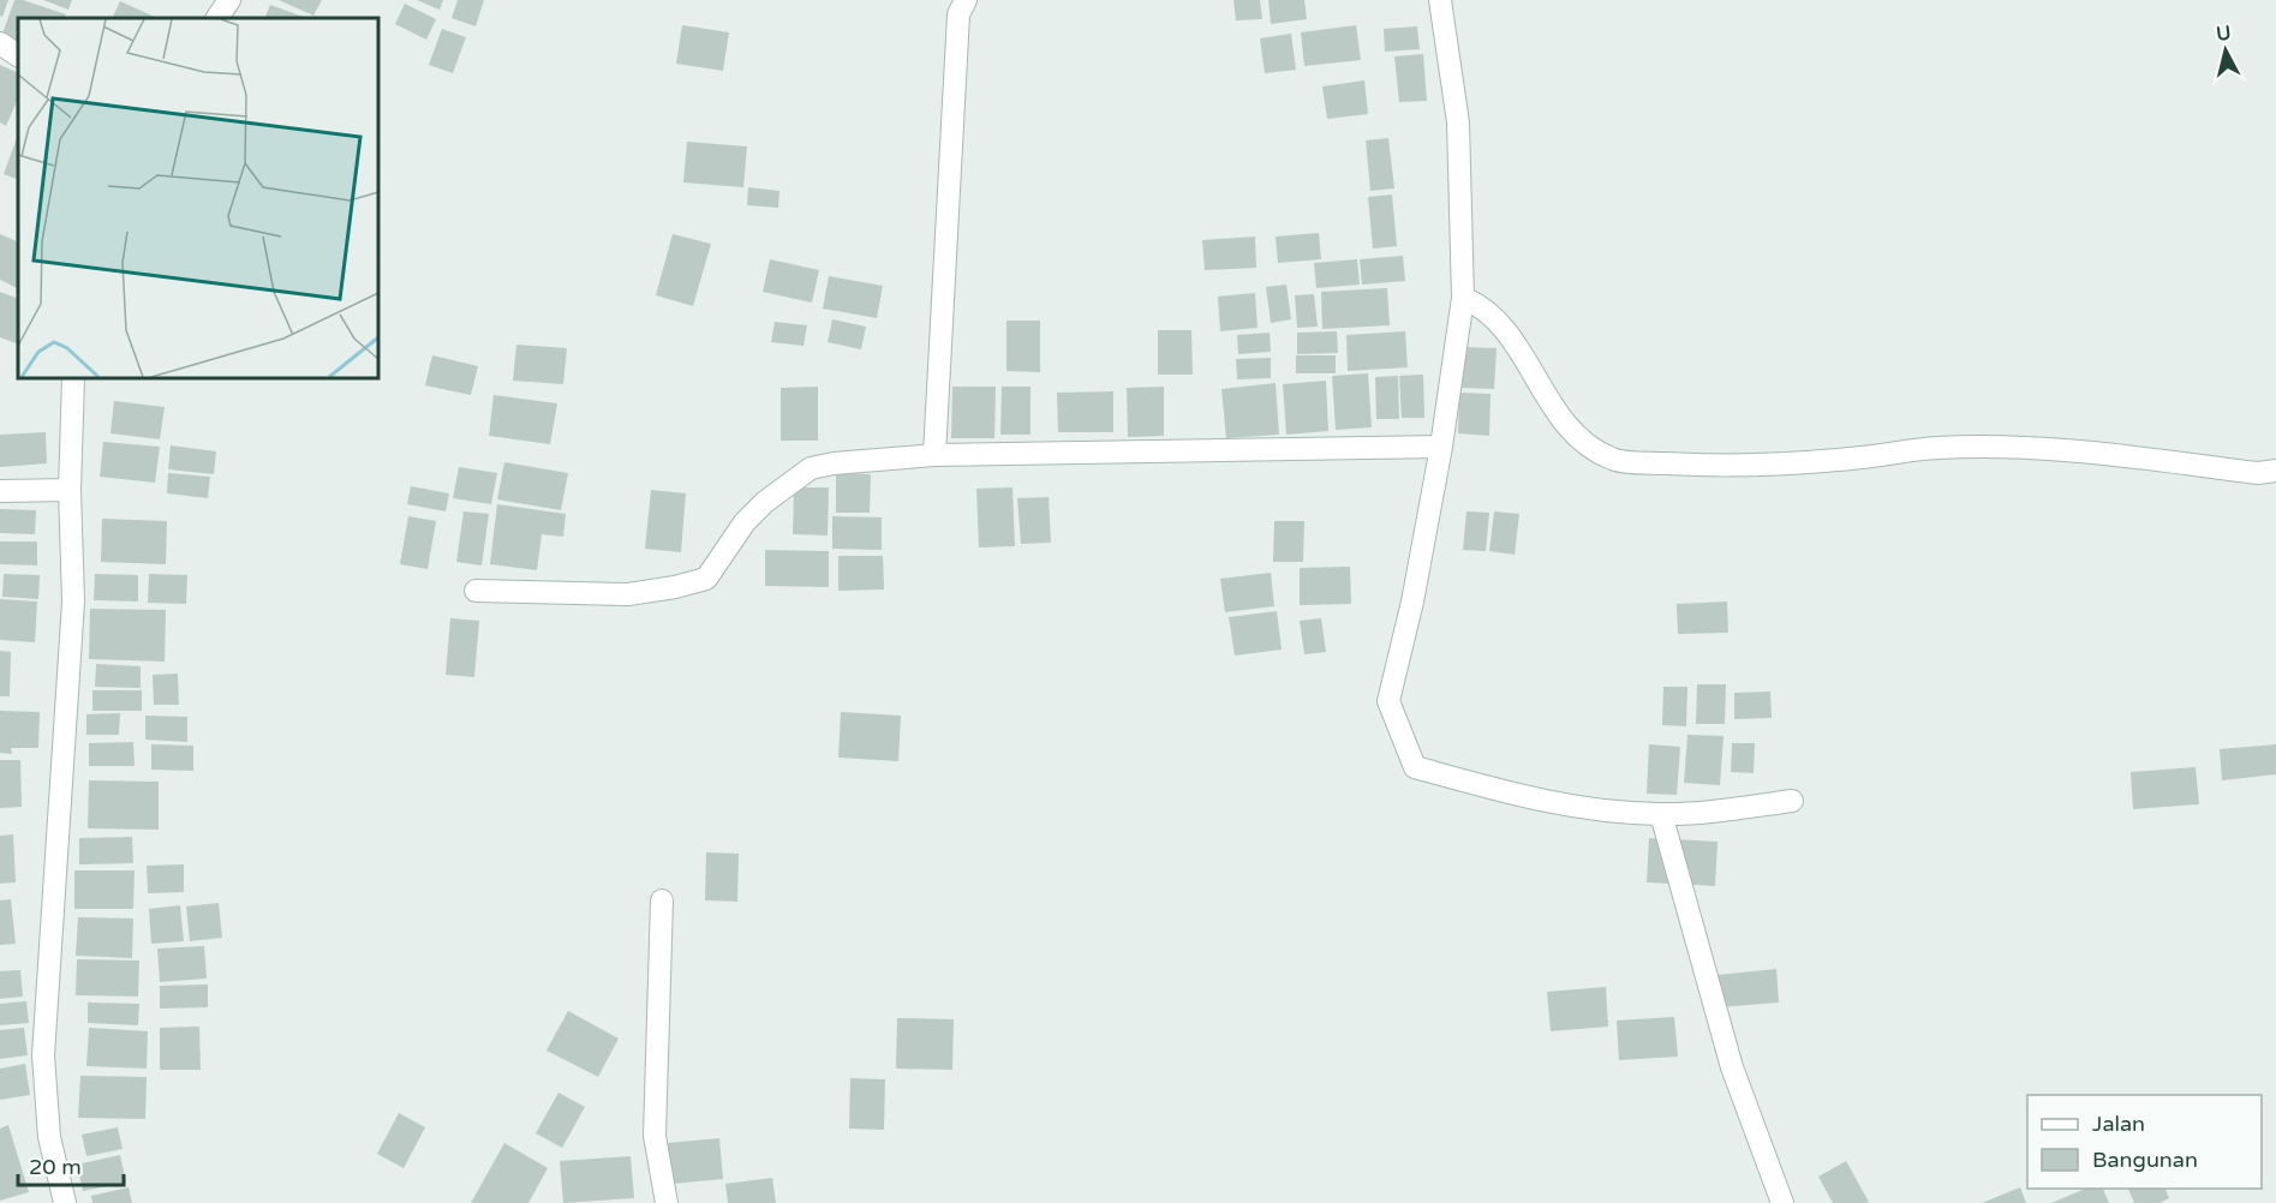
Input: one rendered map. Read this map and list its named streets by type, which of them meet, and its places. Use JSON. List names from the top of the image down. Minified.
{"legend":["Jalan","Bangunan"],"scale_bar":"20 m","north":"top"}
